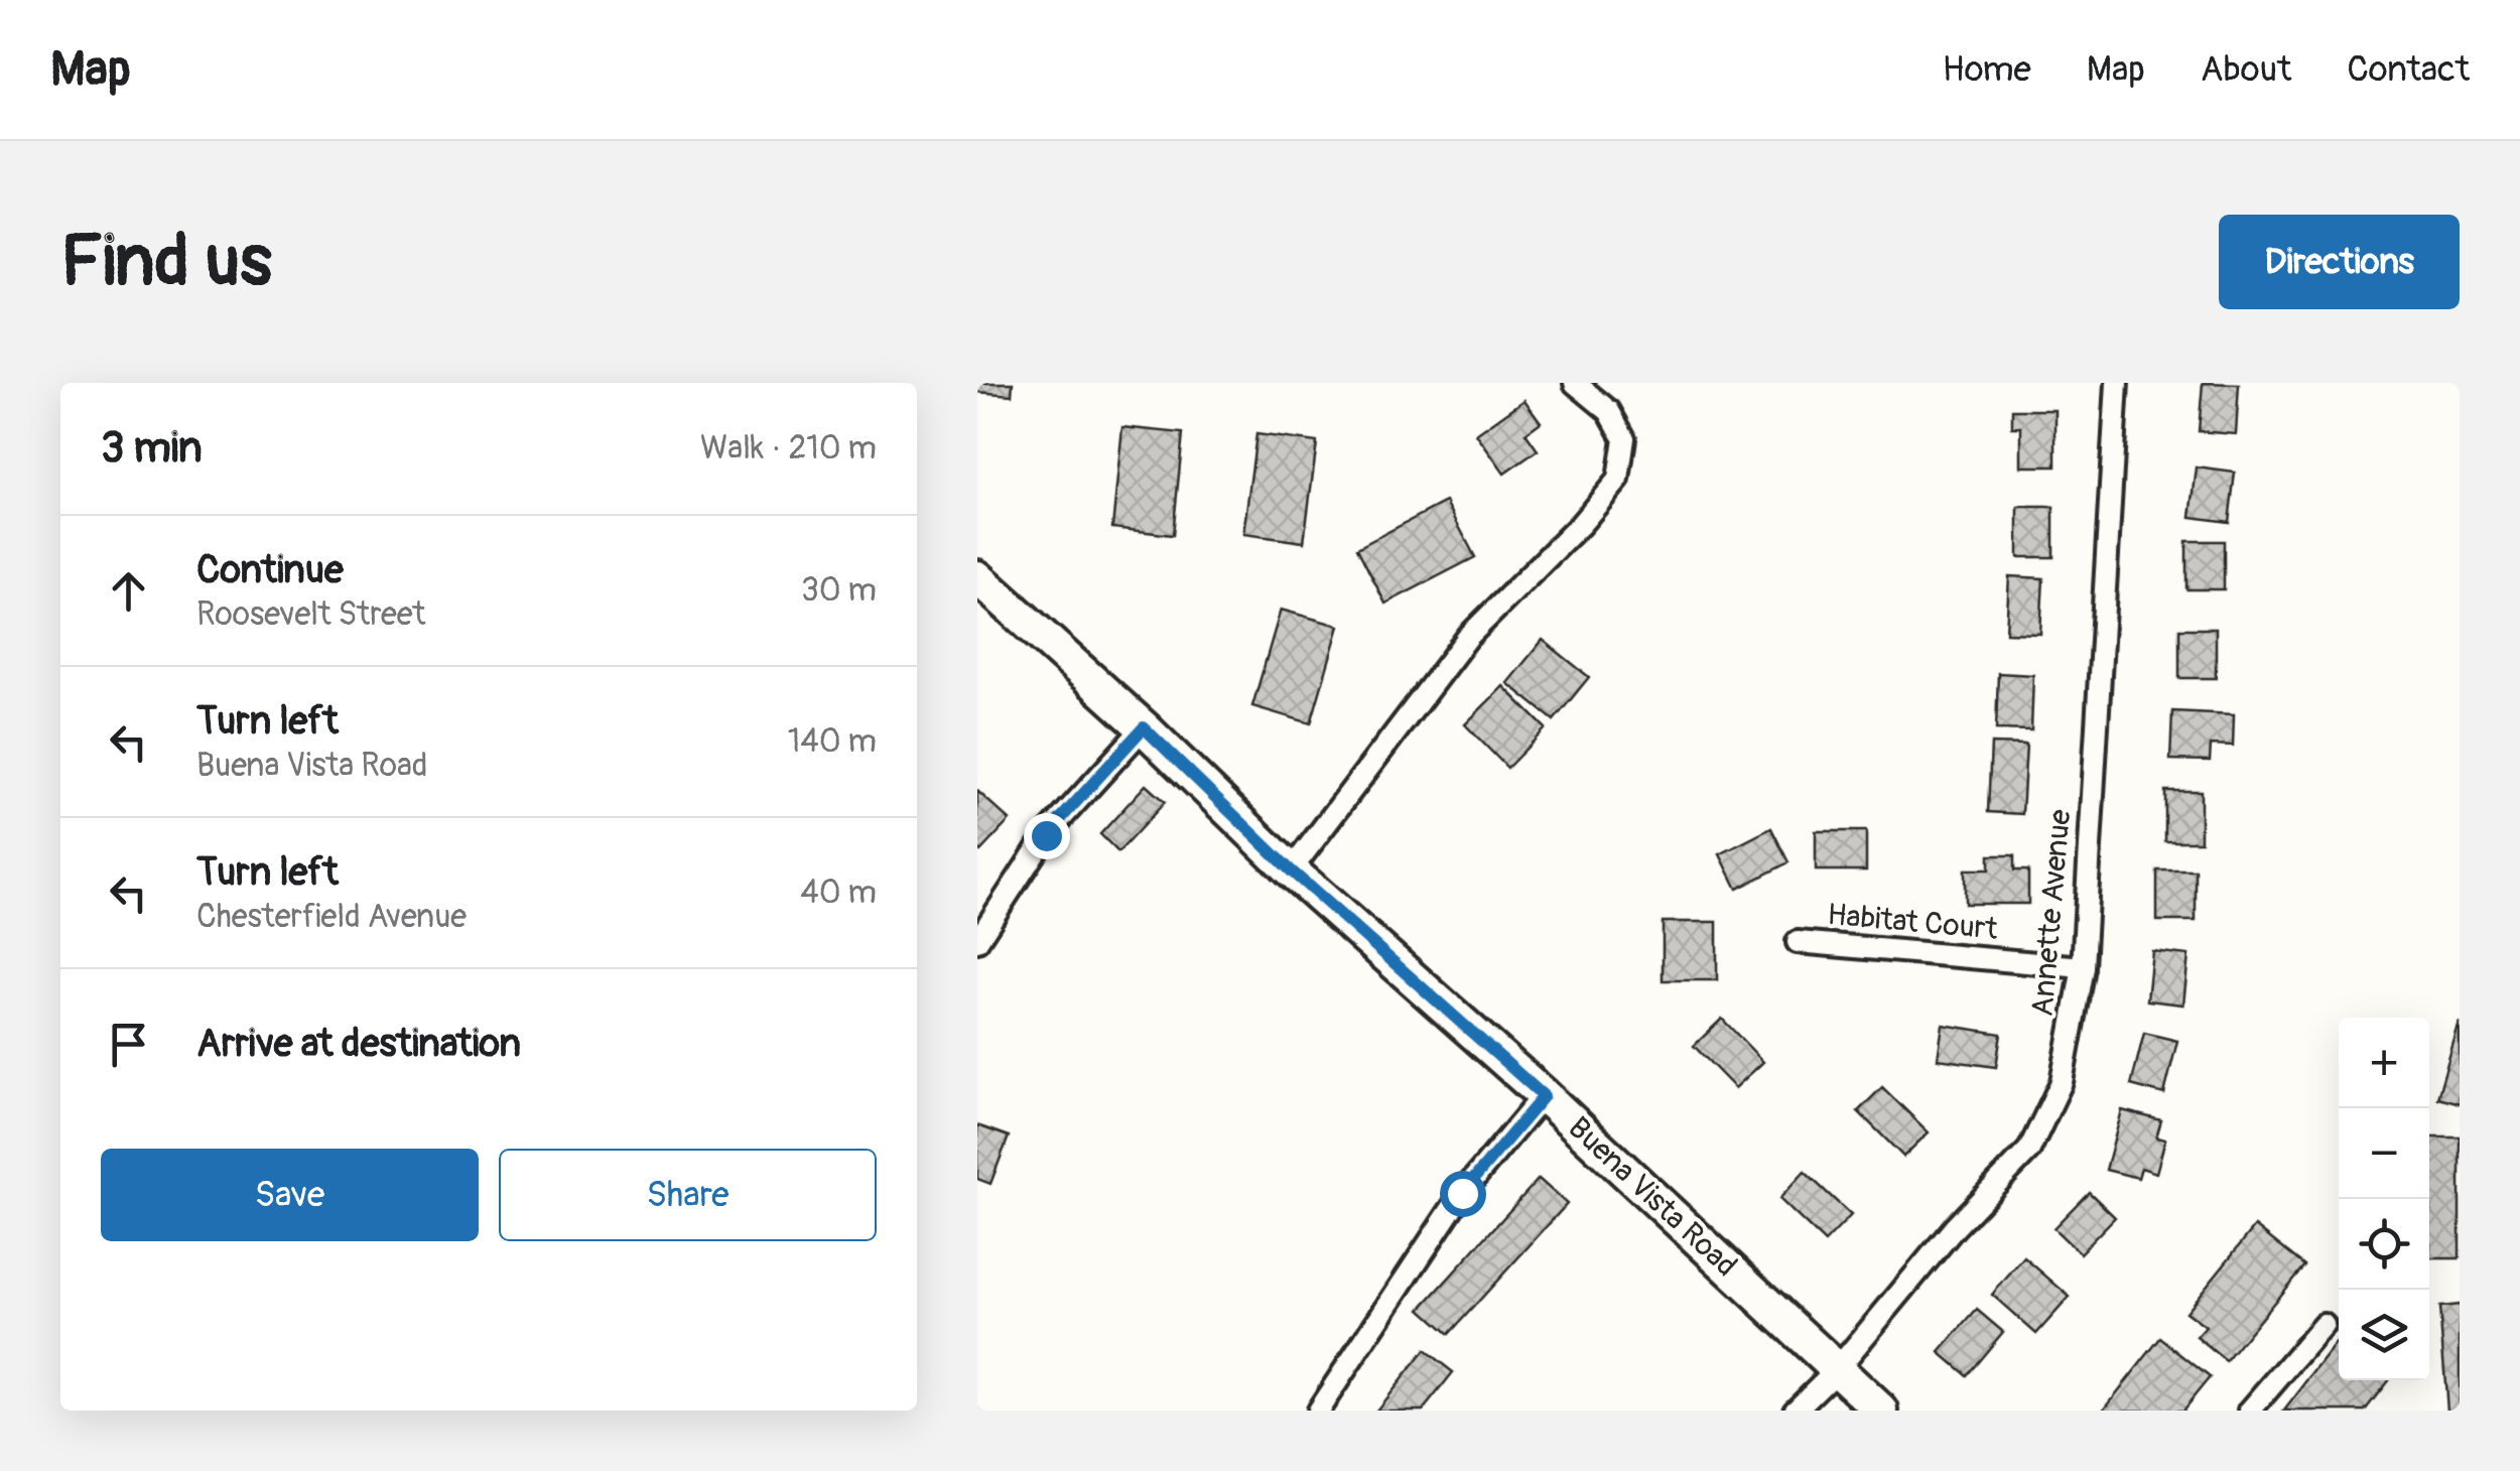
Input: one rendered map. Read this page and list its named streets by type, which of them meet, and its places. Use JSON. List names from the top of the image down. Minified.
{"streets":{"main road":["Buena Vista Road"],"street":["Annette Avenue","Habitat Court"]},"crossings":[["Annette Avenue","Habitat Court"],["Annette Avenue","Buena Vista Road"]],"page":{"header":"Map","nav":["Home","Map","About","Contact"],"buttons":["Directions",["Save","Share"]],"title":"Find us","heading":["3 min","Walk · 210 m"],"list":[["Continue","Roosevelt Street","30 m"],["Turn left","Buena Vista Road","140 m"],["Turn left","Chesterfield Avenue","40 m"],"Arrive at destination"],"map_buttons":["+","−"]}}
